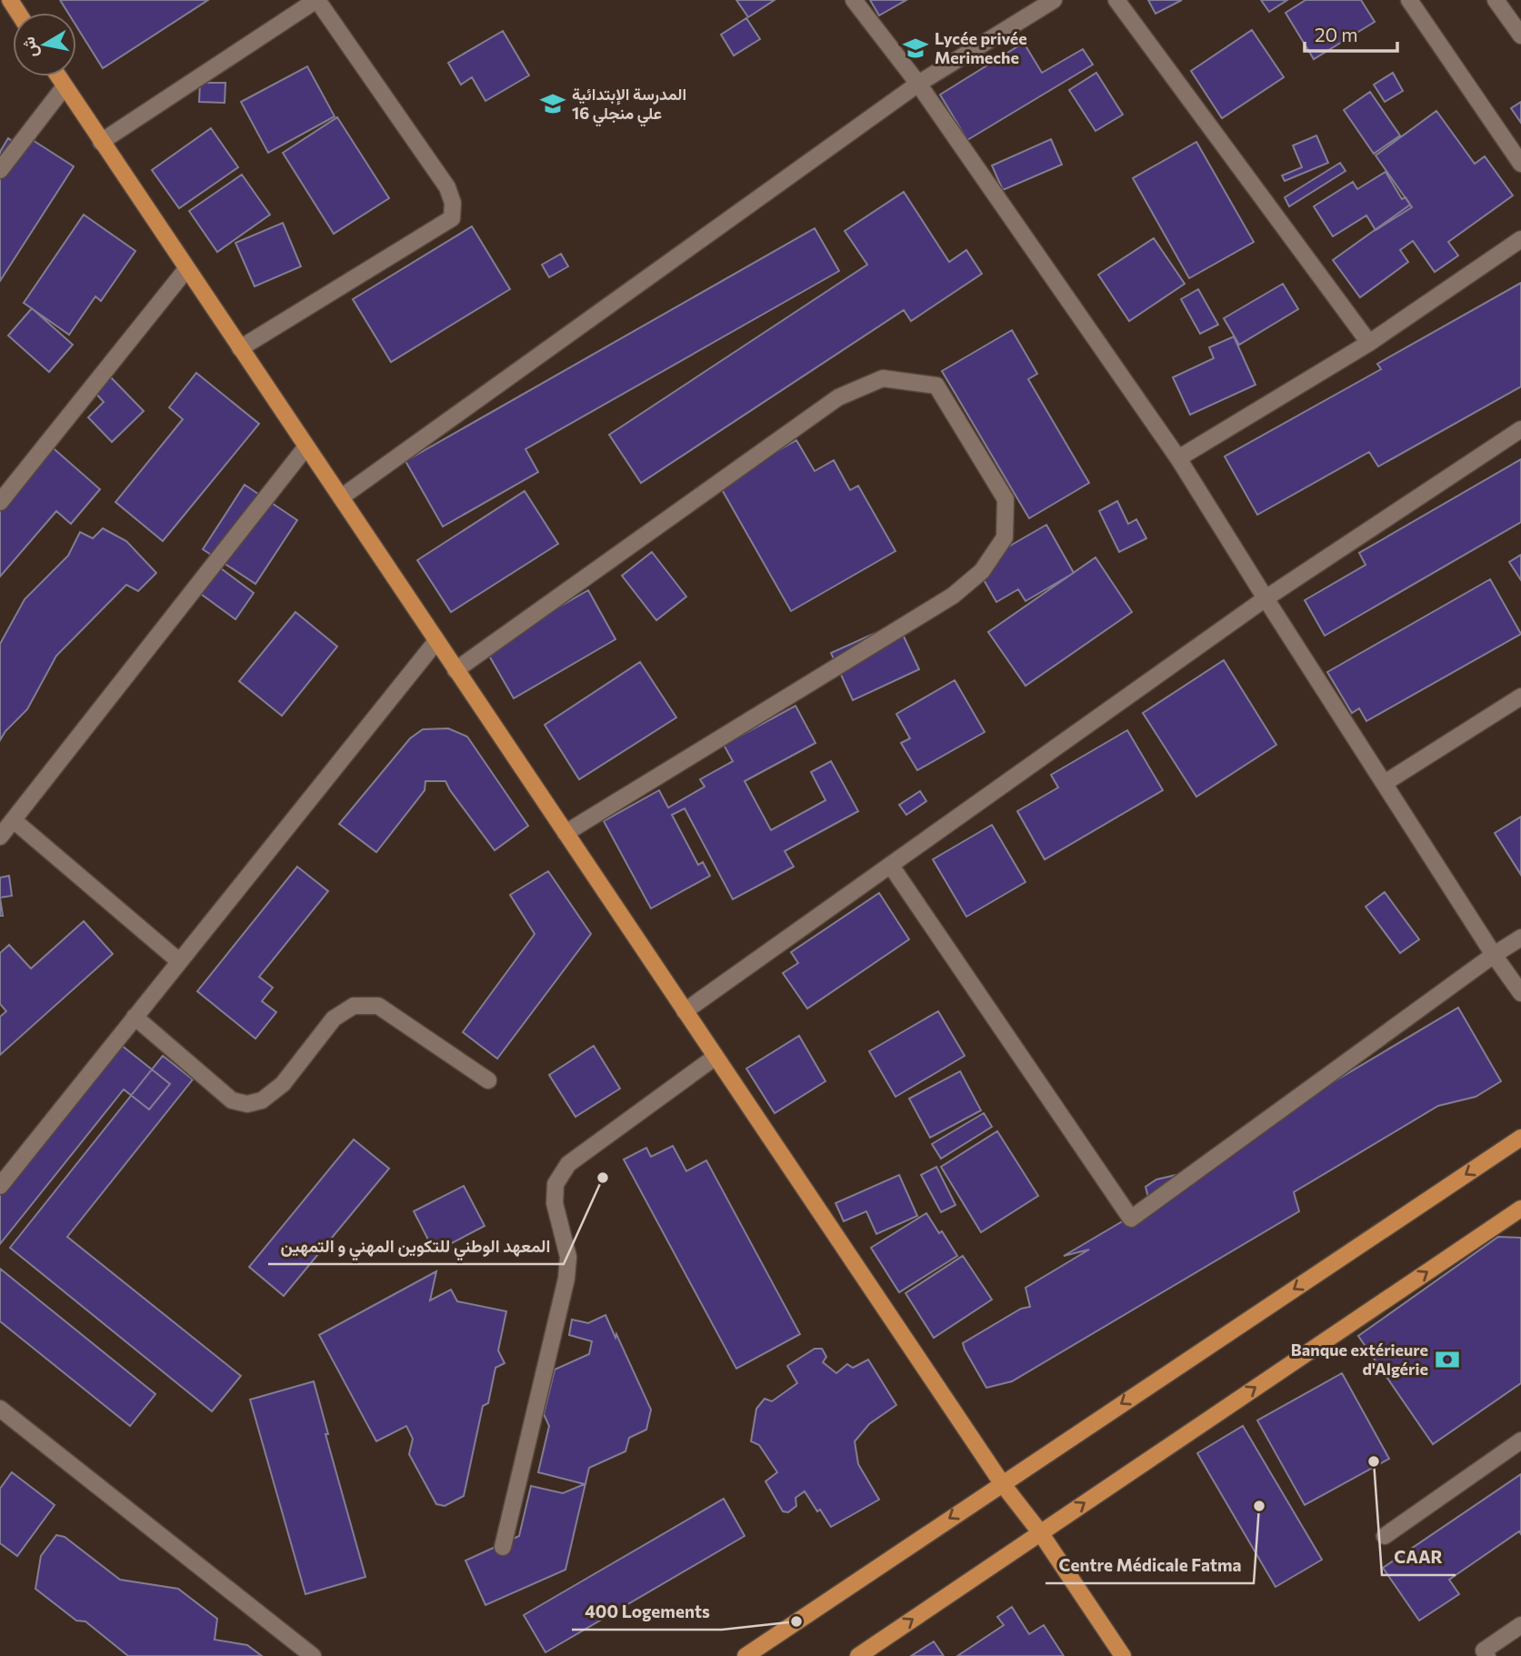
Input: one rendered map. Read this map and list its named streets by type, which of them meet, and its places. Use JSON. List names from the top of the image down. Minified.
{"places":{"school or university":["Lycée privée Merimeche","المدرسة الإبتدائية علي منجلي 16"],"other":["المعهد الوطني للتكوين المهني و التمهين","CAAR","Centre Médicale Fatma","400 Logements"],"bank":["Banque extérieure d'Algérie"]},"scale_bar":"20 m","north":"left"}
